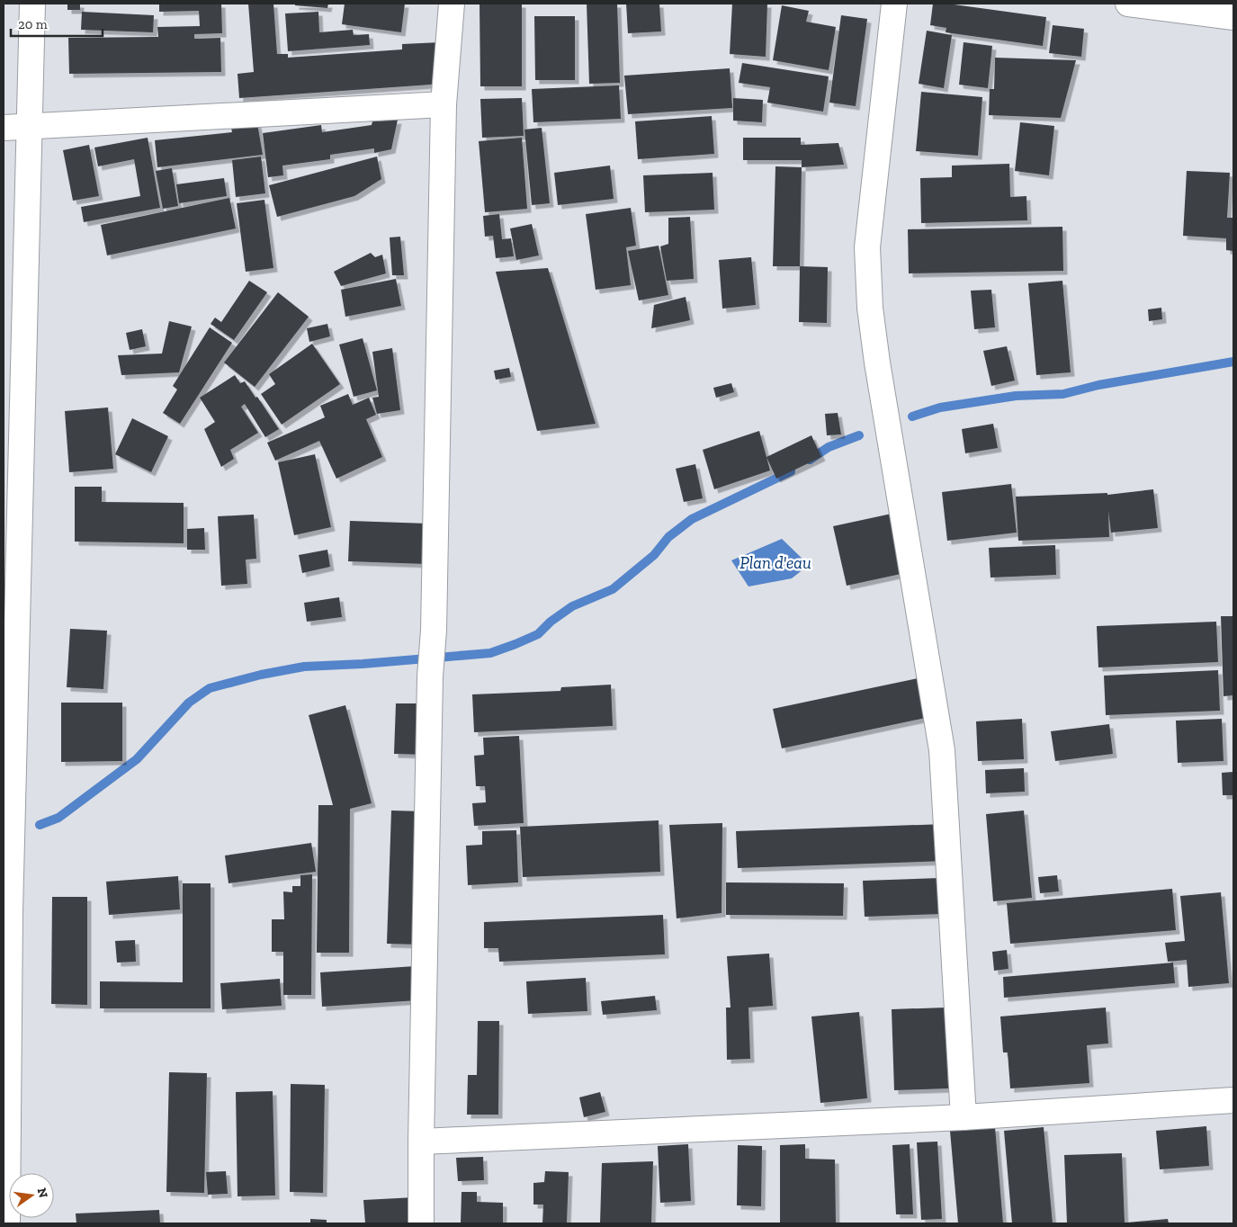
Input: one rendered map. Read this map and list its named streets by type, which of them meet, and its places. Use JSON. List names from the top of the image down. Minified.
{"water":["Plan d'eau"],"scale_bar":"20 m","north":"right"}
